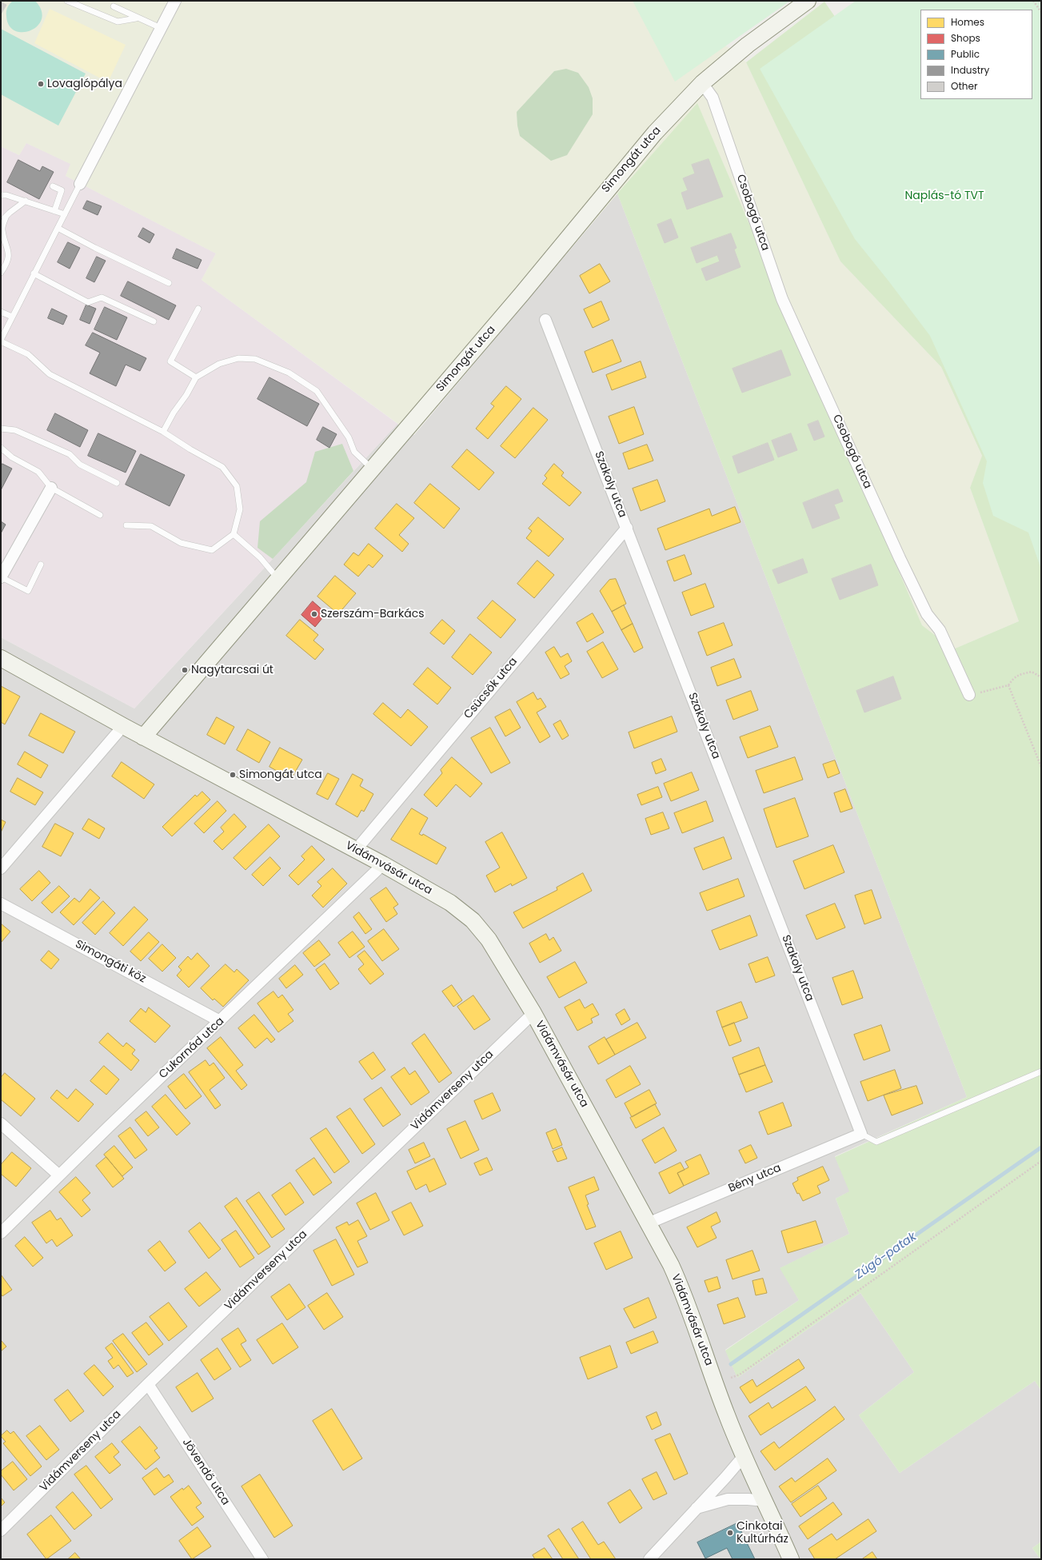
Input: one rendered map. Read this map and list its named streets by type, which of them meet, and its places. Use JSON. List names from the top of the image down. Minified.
{"streets":{"main road":["Simongát utca","Vidámvásár utca"],"street":["Csobogó utca","Szakoly utca","Csücsök utca","Simongáti köz","Cukornád utca","Vidámverseny utca","Bény utca","Jövendő utca"]},"crossings":[["Simongát utca","Csobogó utca"],["Simongát utca","Vidámvásár utca"],["Szakoly utca","Csücsök utca"],["Szakoly utca","Bény utca"],["Csücsök utca","Vidámvásár utca"],["Vidámvásár utca","Cukornád utca"],["Vidámvásár utca","Vidámverseny utca"],["Vidámvásár utca","Bény utca"],["Simongáti köz","Cukornád utca"],["Vidámverseny utca","Jövendő utca"]],"water":["Zúgó-patak"],"parks":["Naplás-tó TVT"],"places":["Lovaglópálya","Szerszám-Barkács","Nagytarcsai út","Simongát utca","Cinkotai Kultúrház"],"legend":["Homes","Shops","Public","Industry","Other"]}
